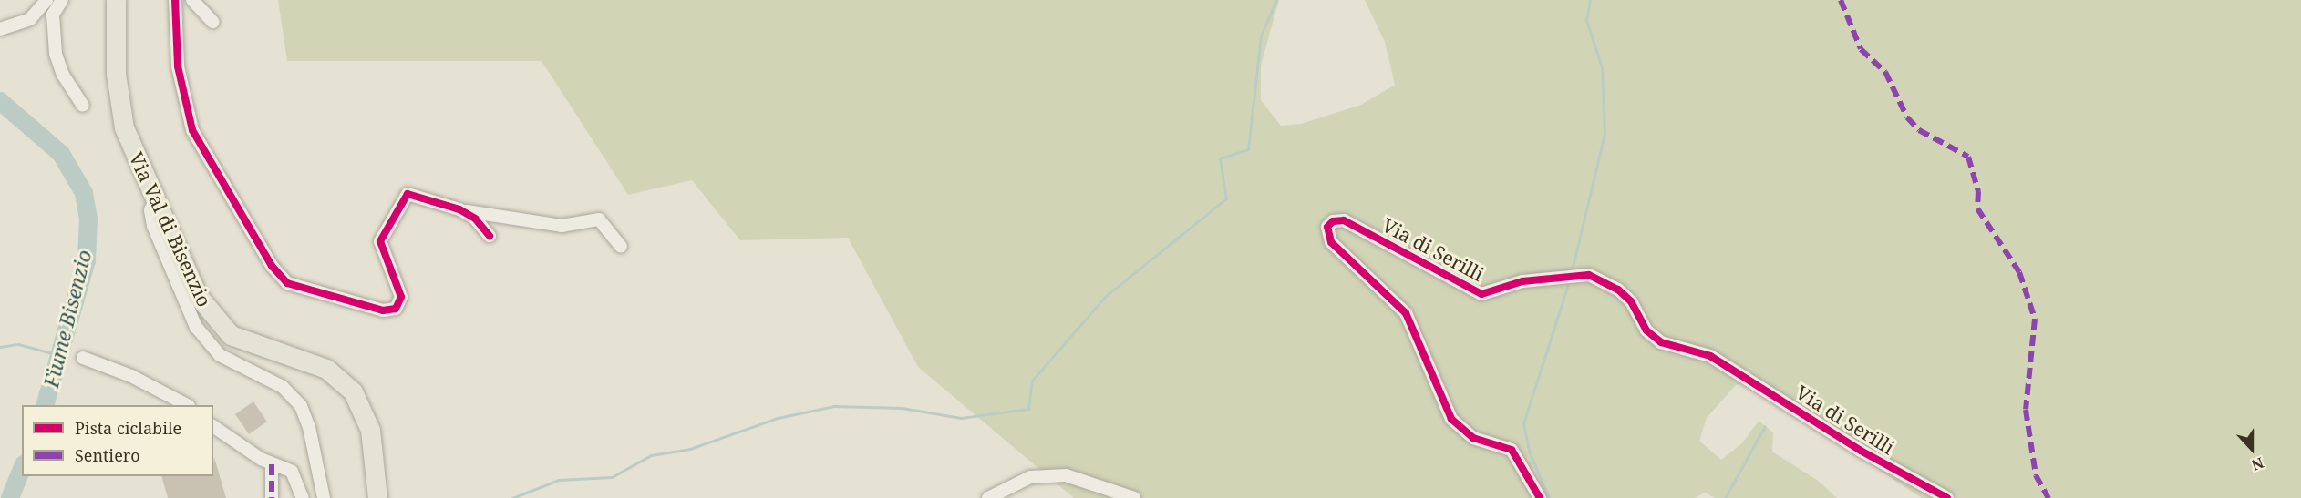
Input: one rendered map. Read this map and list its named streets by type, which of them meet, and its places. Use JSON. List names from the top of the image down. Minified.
{"streets":{"main road":["Via Val di Bisenzio"],"street":["Via di Serilli"]},"water":["Fiume Bisenzio"],"legend":["Pista ciclabile","Sentiero"],"north":"bottom"}
